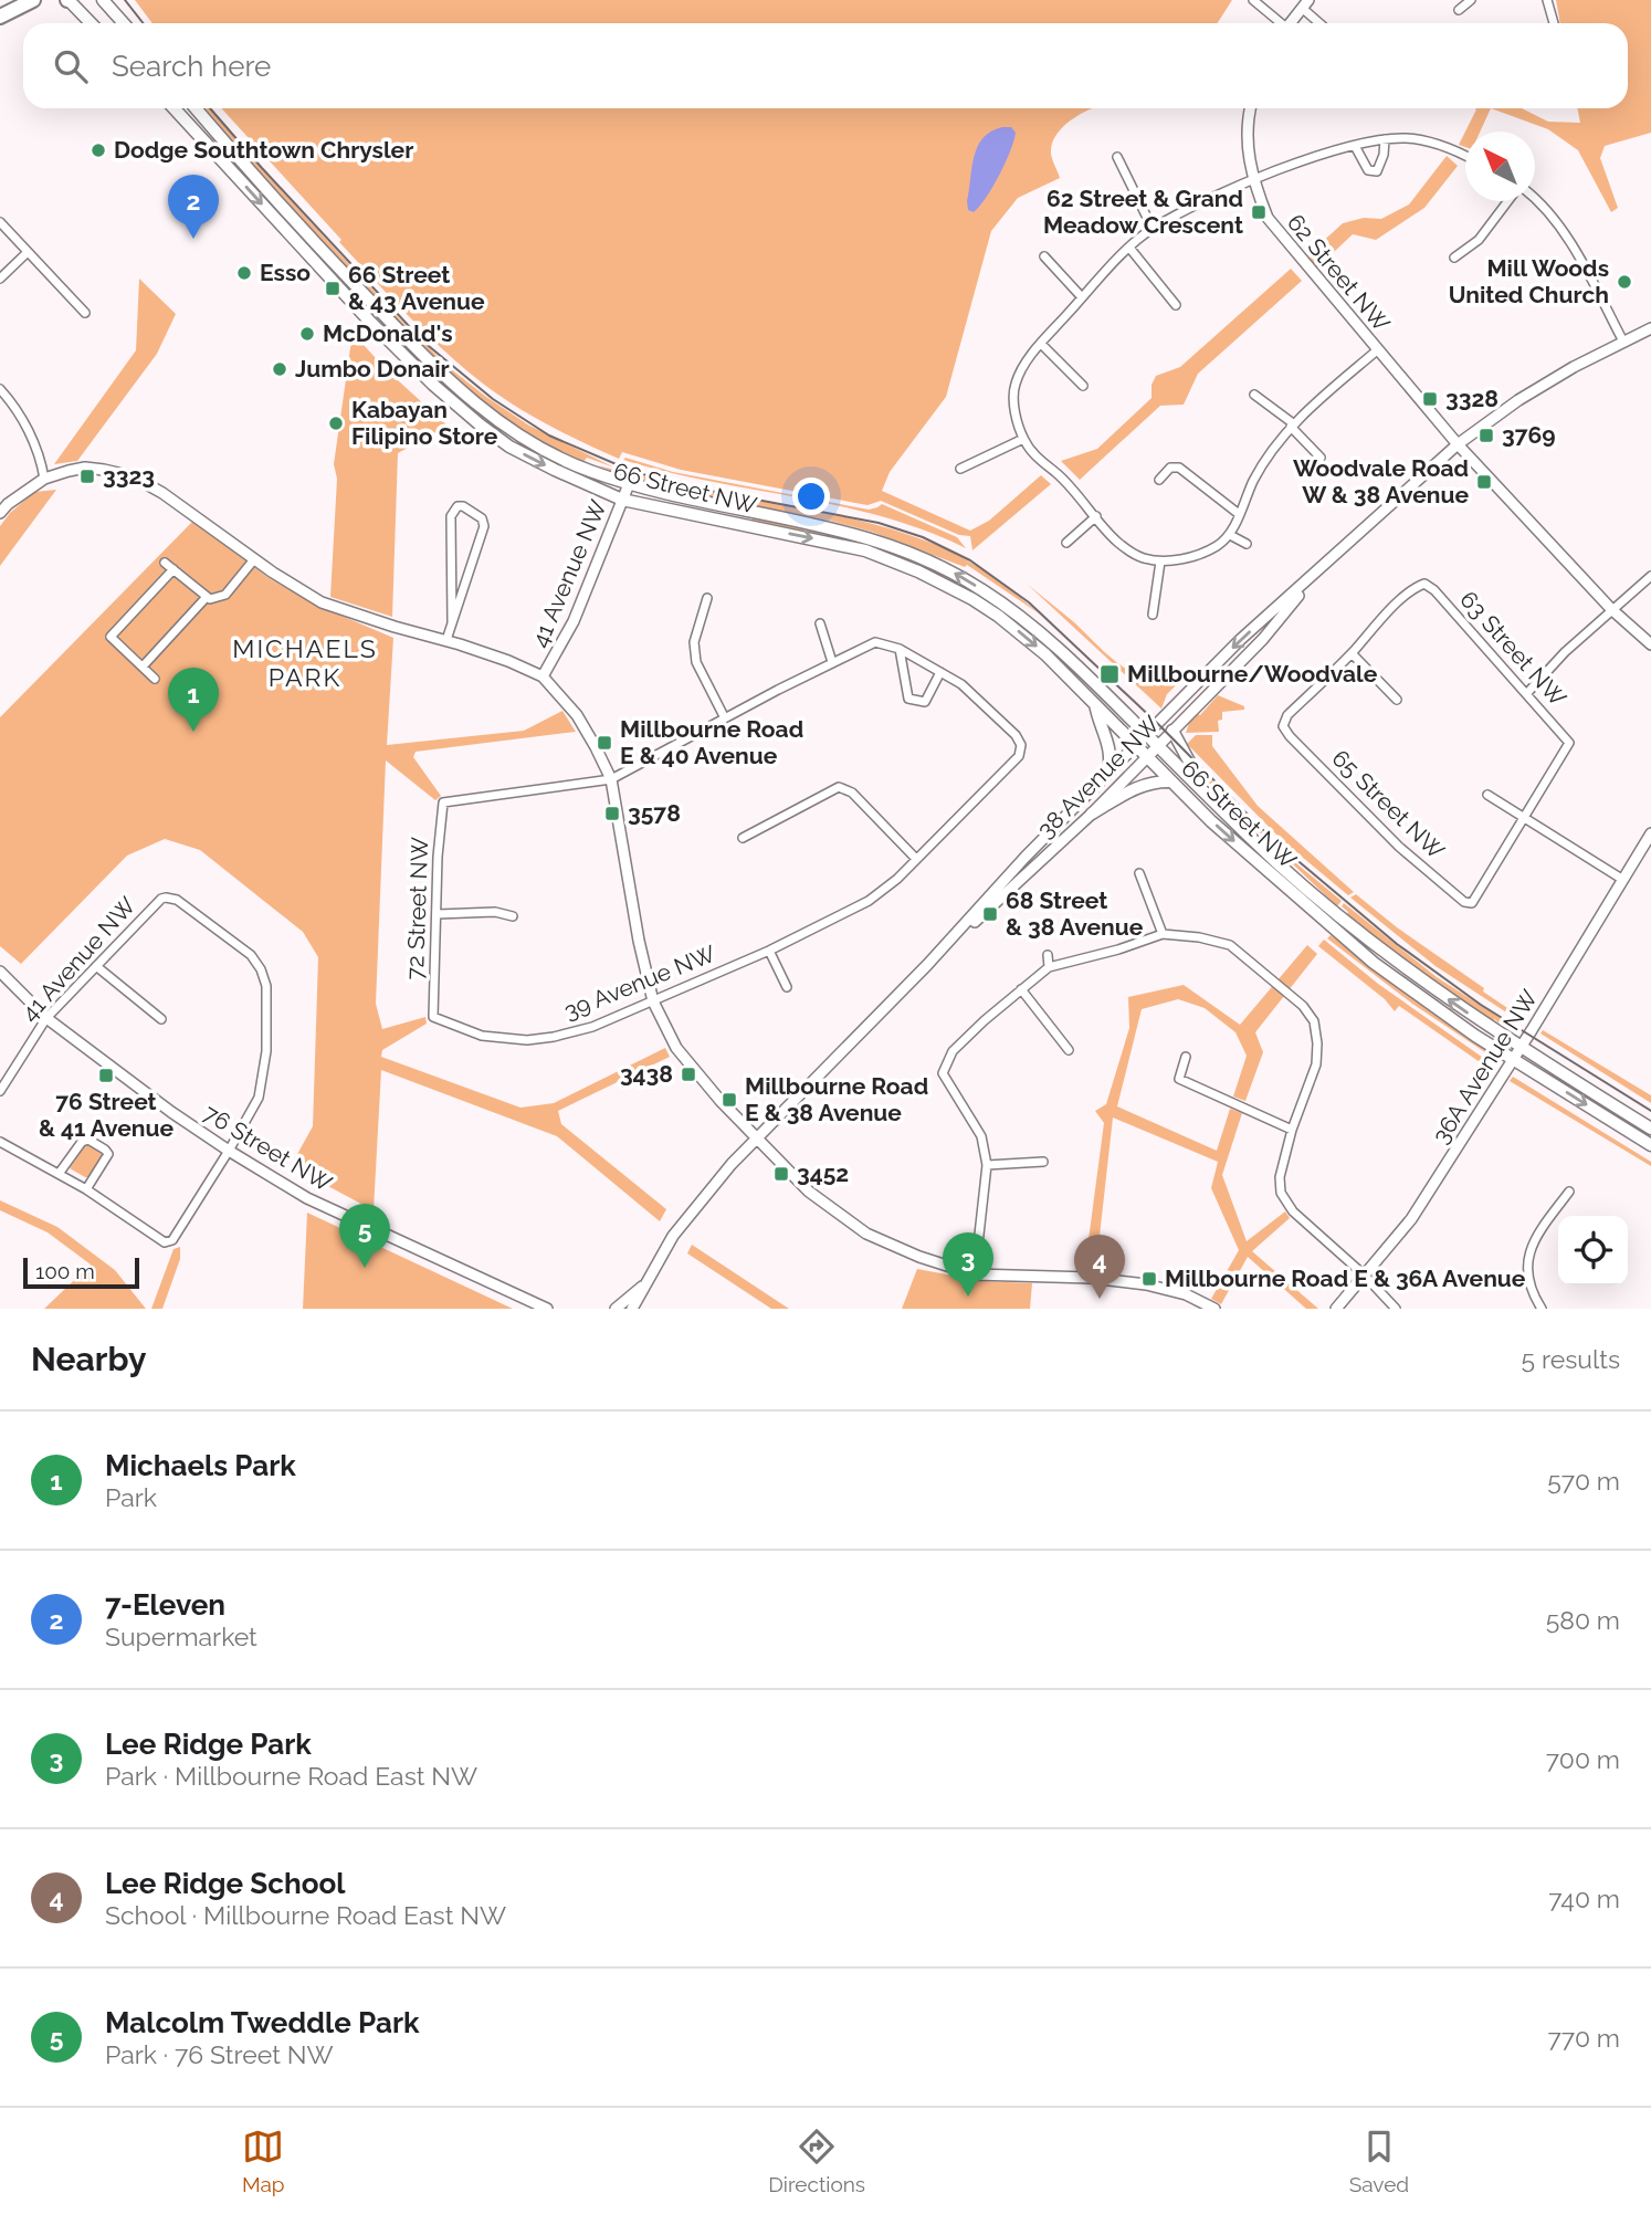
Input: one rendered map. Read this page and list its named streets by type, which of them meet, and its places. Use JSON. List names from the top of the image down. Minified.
{"streets":{"main road":["66 Street NW"],"street":["62 Street NW","41 Avenue NW","63 Street NW","38 Avenue NW","65 Street NW","72 Street NW","39 Avenue NW","36A Avenue NW","76 Street NW"]},"crossings":[["62 Street NW","38 Avenue NW"],["66 Street NW","41 Avenue NW"],["66 Street NW","38 Avenue NW"],["66 Street NW","36A Avenue NW"],["41 Avenue NW","76 Street NW"],["63 Street NW","65 Street NW"],["72 Street NW","39 Avenue NW"]],"districts":["MICHAELS PARK"],"places":{"other":["Dodge Southtown Chrysler","Esso","Mill Woods United Church","McDonald's","Jumbo Donair","Kabayan Filipino Store"],"transit":["62 Street & Grand Meadow Crescent","66 Street & 43 Avenue","3328","3769","3323","Woodvale Road W & 38 Avenue","Millbourne/Woodvale","Millbourne Road E & 40 Avenue","3578","68 Street & 38 Avenue","3438","76 Street & 41 Avenue","Millbourne Road E & 38 Avenue","3452","Millbourne Road E & 36A Avenue"]},"scale_bar":"100 m","north":"top left","page":{"search":"Search here","pins":["2","1","5","3","4"],"scale":"100 m","heading":["Nearby","5 results"],"list":[{"mark":"1","name":"Michaels Park","note":"Park","value":"570 m"},{"mark":"2","name":"7-Eleven","note":"Supermarket","value":"580 m"},{"mark":"3","name":"Lee Ridge Park","note":"Park · Millbourne Road East NW","value":"700 m"},{"mark":"4","name":"Lee Ridge School","note":"School · Millbourne Road East NW","value":"740 m"},{"mark":"5","name":"Malcolm Tweddle Park","note":"Park · 76 Street NW","value":"770 m"}],"nav":["Map","Directions","Saved"]}}
